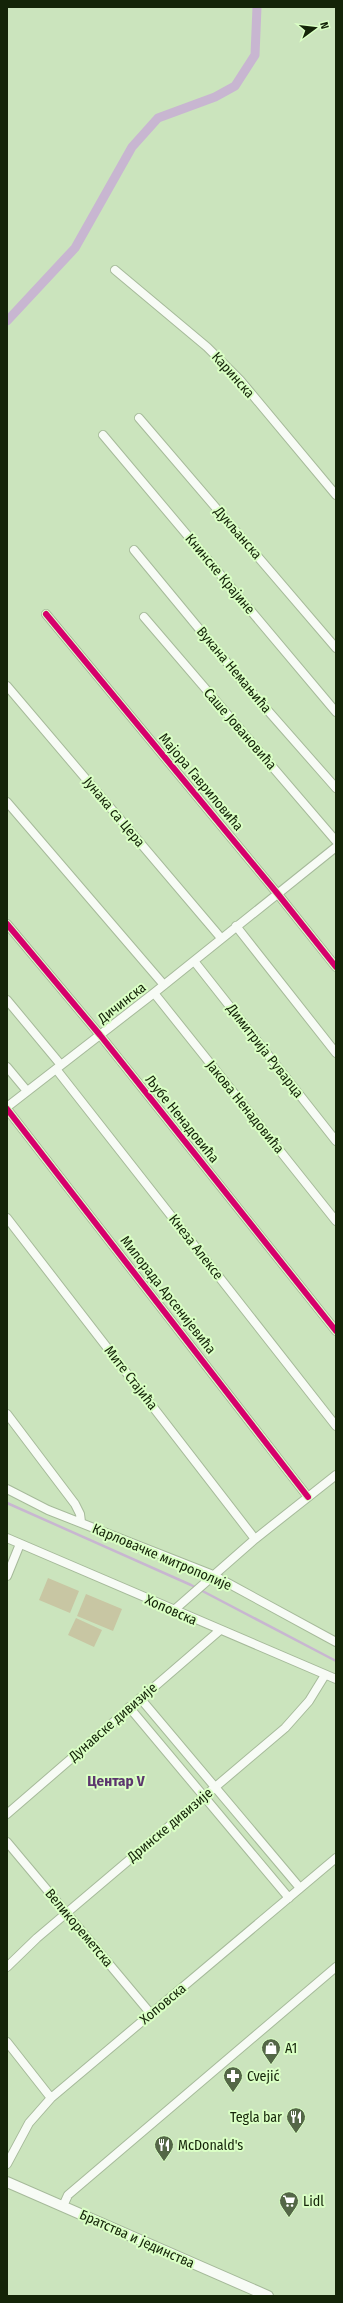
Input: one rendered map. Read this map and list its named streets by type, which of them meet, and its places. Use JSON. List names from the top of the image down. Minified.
{"streets":{"street":["Каринска","Дукљанска","Книнске Крајине","Вукана Немањића","Саше Јовановића","Мајора Гавриловића","Јунака са Цера","Дичинска","Димитрија Руварца","Јакова Ненадовића","Љубе Ненадовића","Кнеза Алексе","Милорада Арсенијевића","Мите Стајића","Карловачке митрополије","Хоповска","Дунавске дивизије","Дринске дивизије","Великореметска","Братства и јединства"]},"crossings":[["Мајора Гавриловића","Дичинска"],["Јунака са Цера","Дичинска"],["Дичинска","Димитрија Руварца"],["Дичинска","Јакова Ненадовића"],["Дичинска","Љубе Ненадовића"],["Дичинска","Кнеза Алексе"],["Дичинска","Милорада Арсенијевића"],["Хоповска","Дунавске дивизије"],["Хоповска","Дринске дивизије"],["Хоповска","Великореметска"],["Дринске дивизије","Великореметска"]],"districts":["Центар V"],"places":{"shop":["A1"],"pharmacy":["Cvejić"],"restaurant":["Tegla bar","McDonald's"],"supermarket":["Lidl"]},"north":"right"}
